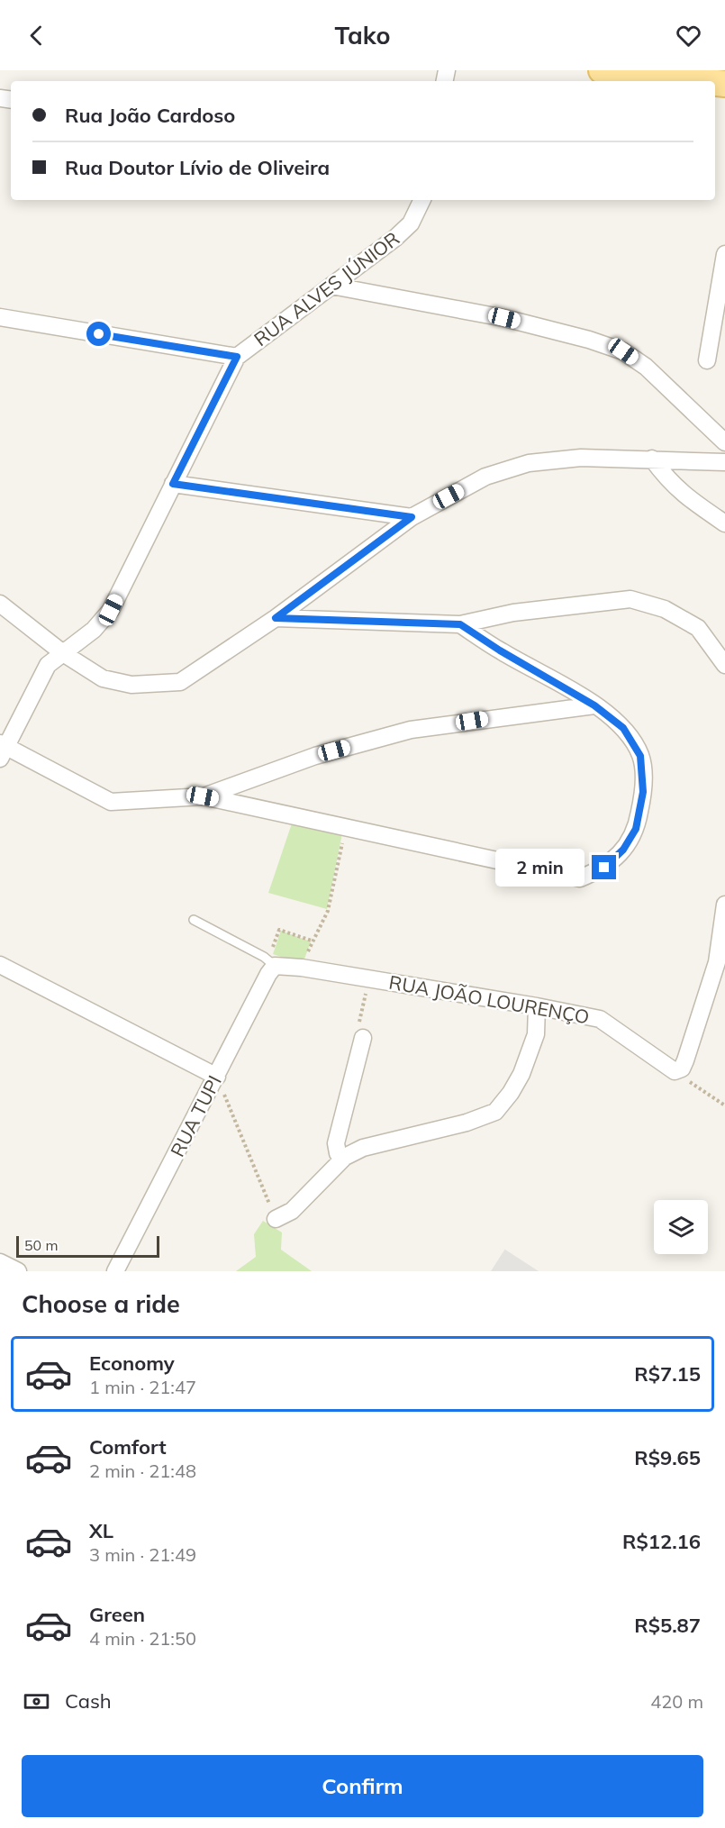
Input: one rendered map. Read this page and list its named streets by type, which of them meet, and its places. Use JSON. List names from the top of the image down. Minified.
{"streets":{"street":["RUA ALVES JÚNIOR","RUA JOÃO LOURENÇO","RUA TUPI"]},"crossings":[["RUA JOÃO LOURENÇO","RUA TUPI"]],"scale_bar":"50 m","page":{"header":"Tako","banner":["Rua João Cardoso","Rua Doutor Lívio de Oliveira"],"bubble":"2 min","scale":"50 m","heading":"Choose a ride","list":[{"name":"Economy","note":"1 min · 21:47","value":"R$7.15"},{"name":"Comfort","note":"2 min · 21:48","value":"R$9.65"},{"name":"XL","note":"3 min · 21:49","value":"R$12.16"},{"name":"Green","note":"4 min · 21:50","value":"R$5.87"}],"pay":["Cash","420 m"],"buttons":"Confirm"}}
